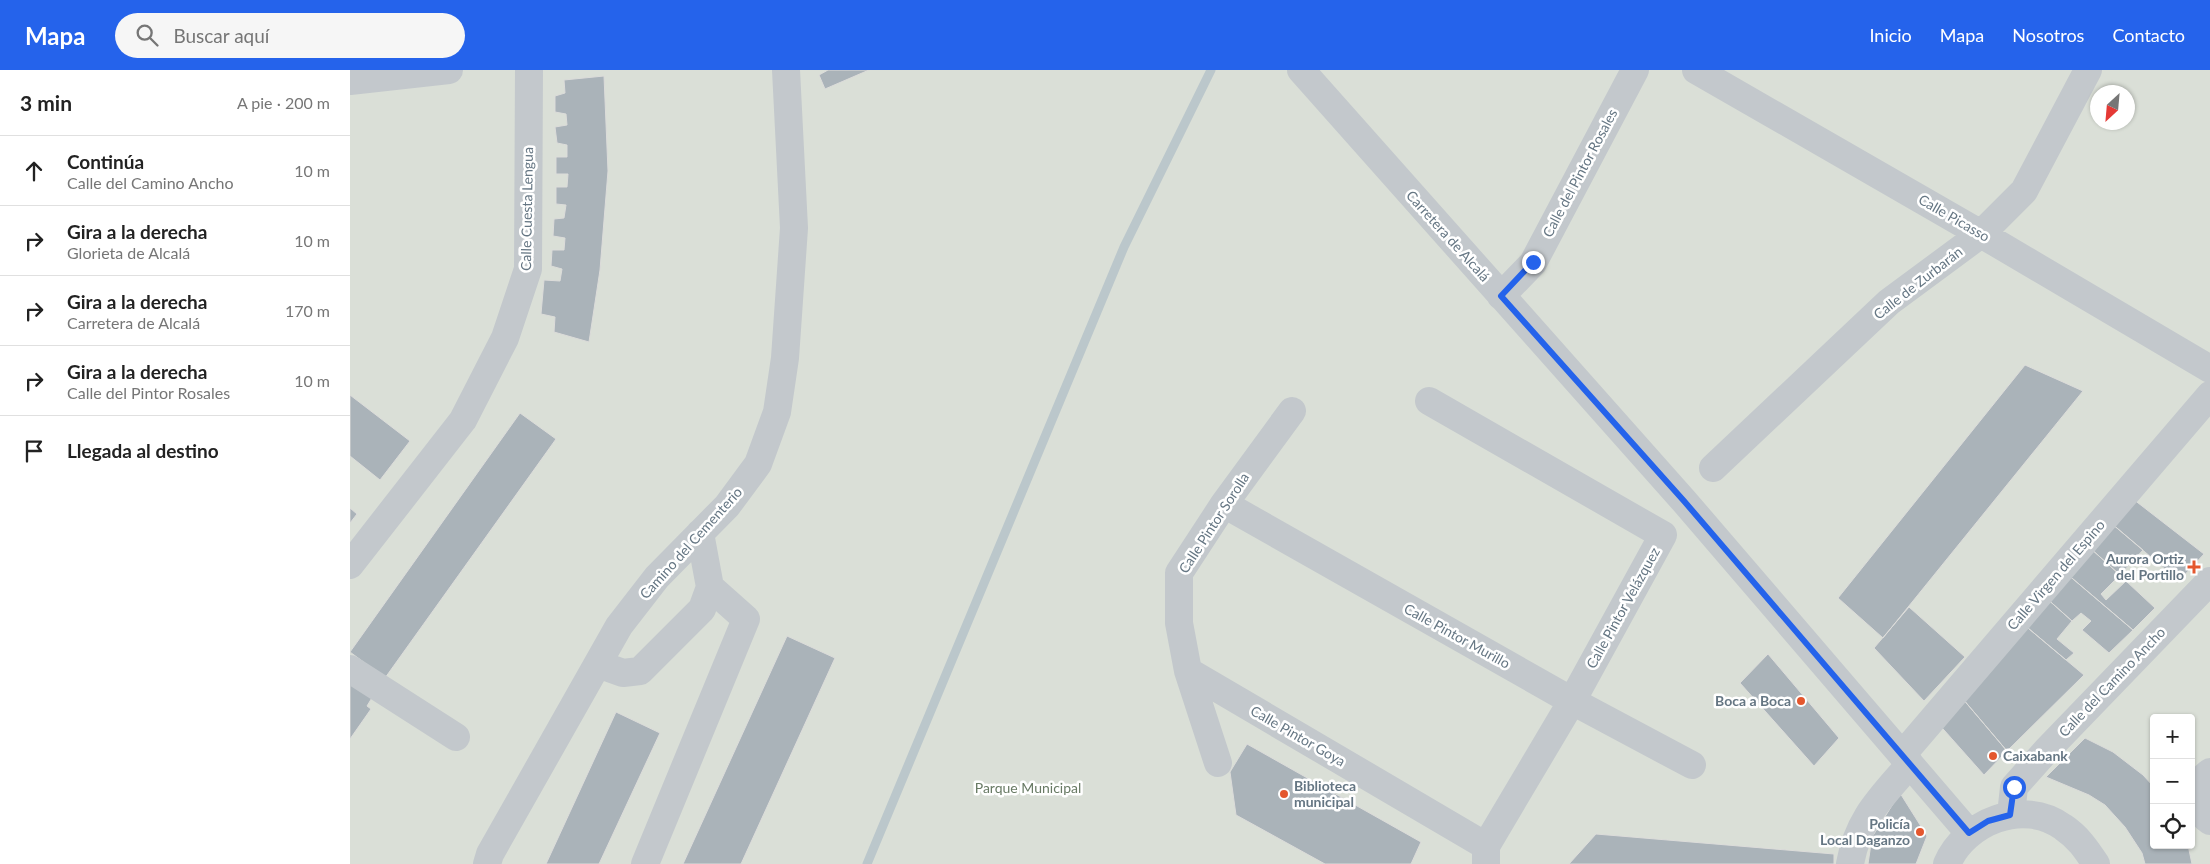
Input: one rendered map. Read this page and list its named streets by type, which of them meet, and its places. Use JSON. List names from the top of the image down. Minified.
{"streets":{"street":["Calle del Pintor Rosales","Calle Cuesta Lengua","Calle Picasso","Carretera de Alcalá","Calle de Zurbarán","Calle Pintor Sorolla","Camino del Cementerio","Calle Virgen del Espino","Calle Pintor Velázquez","Calle Pintor Murillo","Calle del Camino Ancho","Calle Pintor Goya"]},"crossings":[["Calle del Pintor Rosales","Carretera de Alcalá"],["Calle Picasso","Calle de Zurbarán"],["Carretera de Alcalá","Calle Virgen del Espino"],["Calle Pintor Sorolla","Calle Pintor Murillo"],["Calle Pintor Sorolla","Calle Pintor Goya"],["Calle Pintor Velázquez","Calle Pintor Murillo"],["Calle Pintor Velázquez","Calle Pintor Goya"]],"parks":["Parque Municipal"],"places":{"health":["Aurora Ortiz del Portillo"],"other":["Boca a Boca","Caixabank","Biblioteca municipal","Policía Local Daganzo"]},"north":"bottom left","page":{"header":"Mapa","search":"Buscar aquí","nav":["Inicio","Mapa","Nosotros","Contacto"],"heading":["3 min","A pie · 200 m"],"list":[["Continúa","Calle del Camino Ancho","10 m"],["Gira a la derecha","Glorieta de Alcalá","10 m"],["Gira a la derecha","Carretera de Alcalá","170 m"],["Gira a la derecha","Calle del Pintor Rosales","10 m"],"Llegada al destino"],"map_buttons":["+","−"]}}
